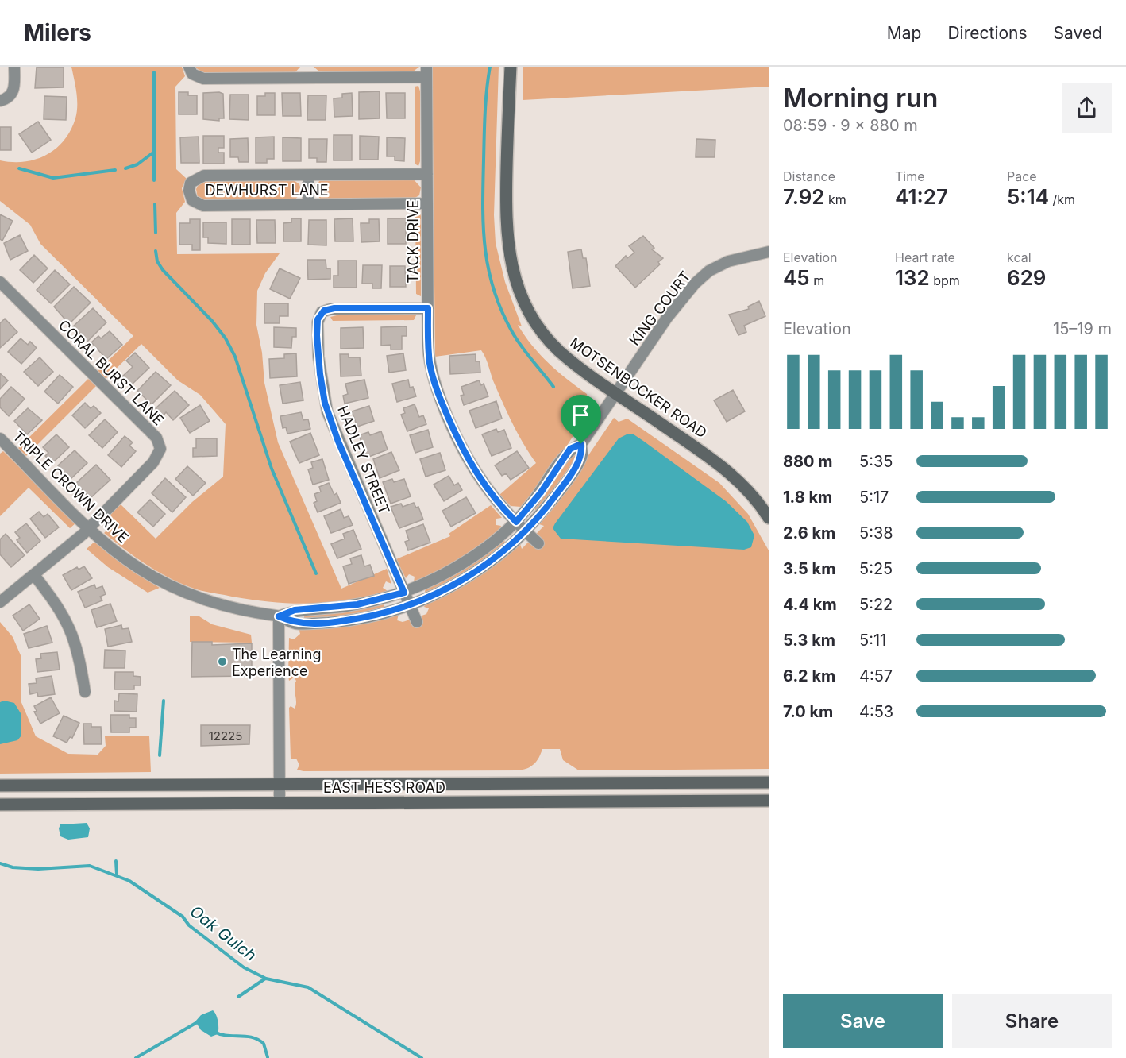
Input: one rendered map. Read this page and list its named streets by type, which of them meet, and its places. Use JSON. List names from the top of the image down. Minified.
{"streets":{"main road":["MOTSENBOCKER ROAD","EAST HESS ROAD"],"street":["DEWHURST LANE","TACK DRIVE","KING COURT","CORAL BURST LANE","HADLEY STREET","TRIPLE CROWN DRIVE"]},"crossings":[["DEWHURST LANE","TACK DRIVE"],["TACK DRIVE","HADLEY STREET"],["TACK DRIVE","TRIPLE CROWN DRIVE"],["KING COURT","MOTSENBOCKER ROAD"],["KING COURT","TRIPLE CROWN DRIVE"],["CORAL BURST LANE","TRIPLE CROWN DRIVE"],["MOTSENBOCKER ROAD","TRIPLE CROWN DRIVE"],["HADLEY STREET","TRIPLE CROWN DRIVE"]],"water":["Oak Gulch"],"places":["The Learning Experience"],"house_numbers":["12225"],"page":{"header":"Milers","nav":["Map","Directions","Saved"],"heading":["Morning run","08:59 · 9 × 880 m"],"stats":[["Distance","7.92 km"],["Time","41:27"],["Pace","5:14 /km"],["Elevation","45 m"],["Heart rate","132 bpm"],["kcal","629"]],"chart":["Elevation","15–19 m"],"list":[{"name":"880 m","note":"5:35"},{"name":"1.8 km","note":"5:17"},{"name":"2.6 km","note":"5:38"},{"name":"3.5 km","note":"5:25"},{"name":"4.4 km","note":"5:22"},{"name":"5.3 km","note":"5:11"},{"name":"6.2 km","note":"4:57"},{"name":"7.0 km","note":"4:53"}],"buttons":["Save","Share"]}}
